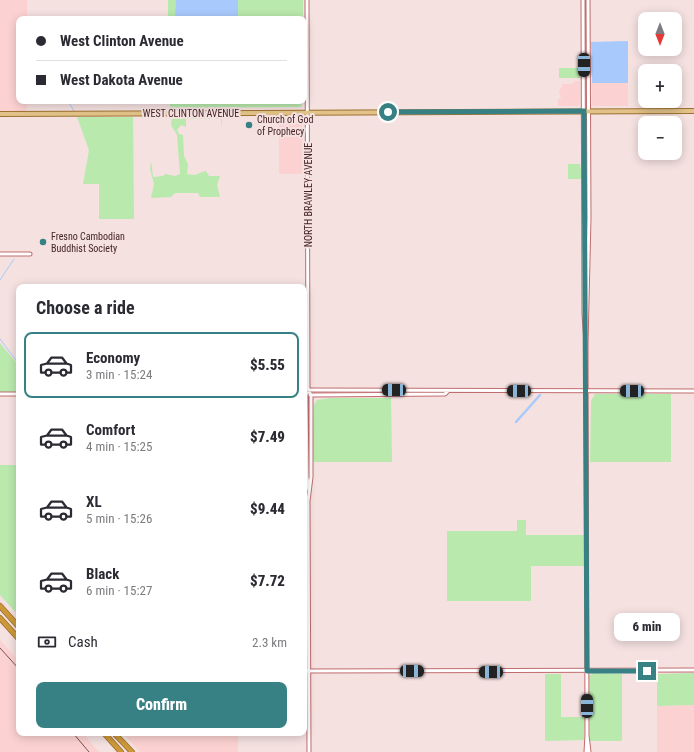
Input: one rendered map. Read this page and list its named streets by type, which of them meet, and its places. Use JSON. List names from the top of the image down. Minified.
{"streets":{"main road":["WEST CLINTON AVENUE"],"street":["NORTH BRAWLEY AVENUE"]},"crossings":[["WEST CLINTON AVENUE","NORTH BRAWLEY AVENUE"]],"places":["Church of God of Prophecy","Fresno Cambodian Buddhist Society"],"north":"bottom","page":{"map_buttons":["+","−"],"banner":["West Clinton Avenue","West Dakota Avenue"],"heading":"Choose a ride","list":[{"name":"Economy","note":"3 min · 15:24","value":"$5.55"},{"name":"Comfort","note":"4 min · 15:25","value":"$7.49"},{"name":"XL","note":"5 min · 15:26","value":"$9.44"},{"name":"Black","note":"6 min · 15:27","value":"$7.72"}],"bubble":"6 min","pay":["Cash","2.3 km"],"buttons":"Confirm"}}
